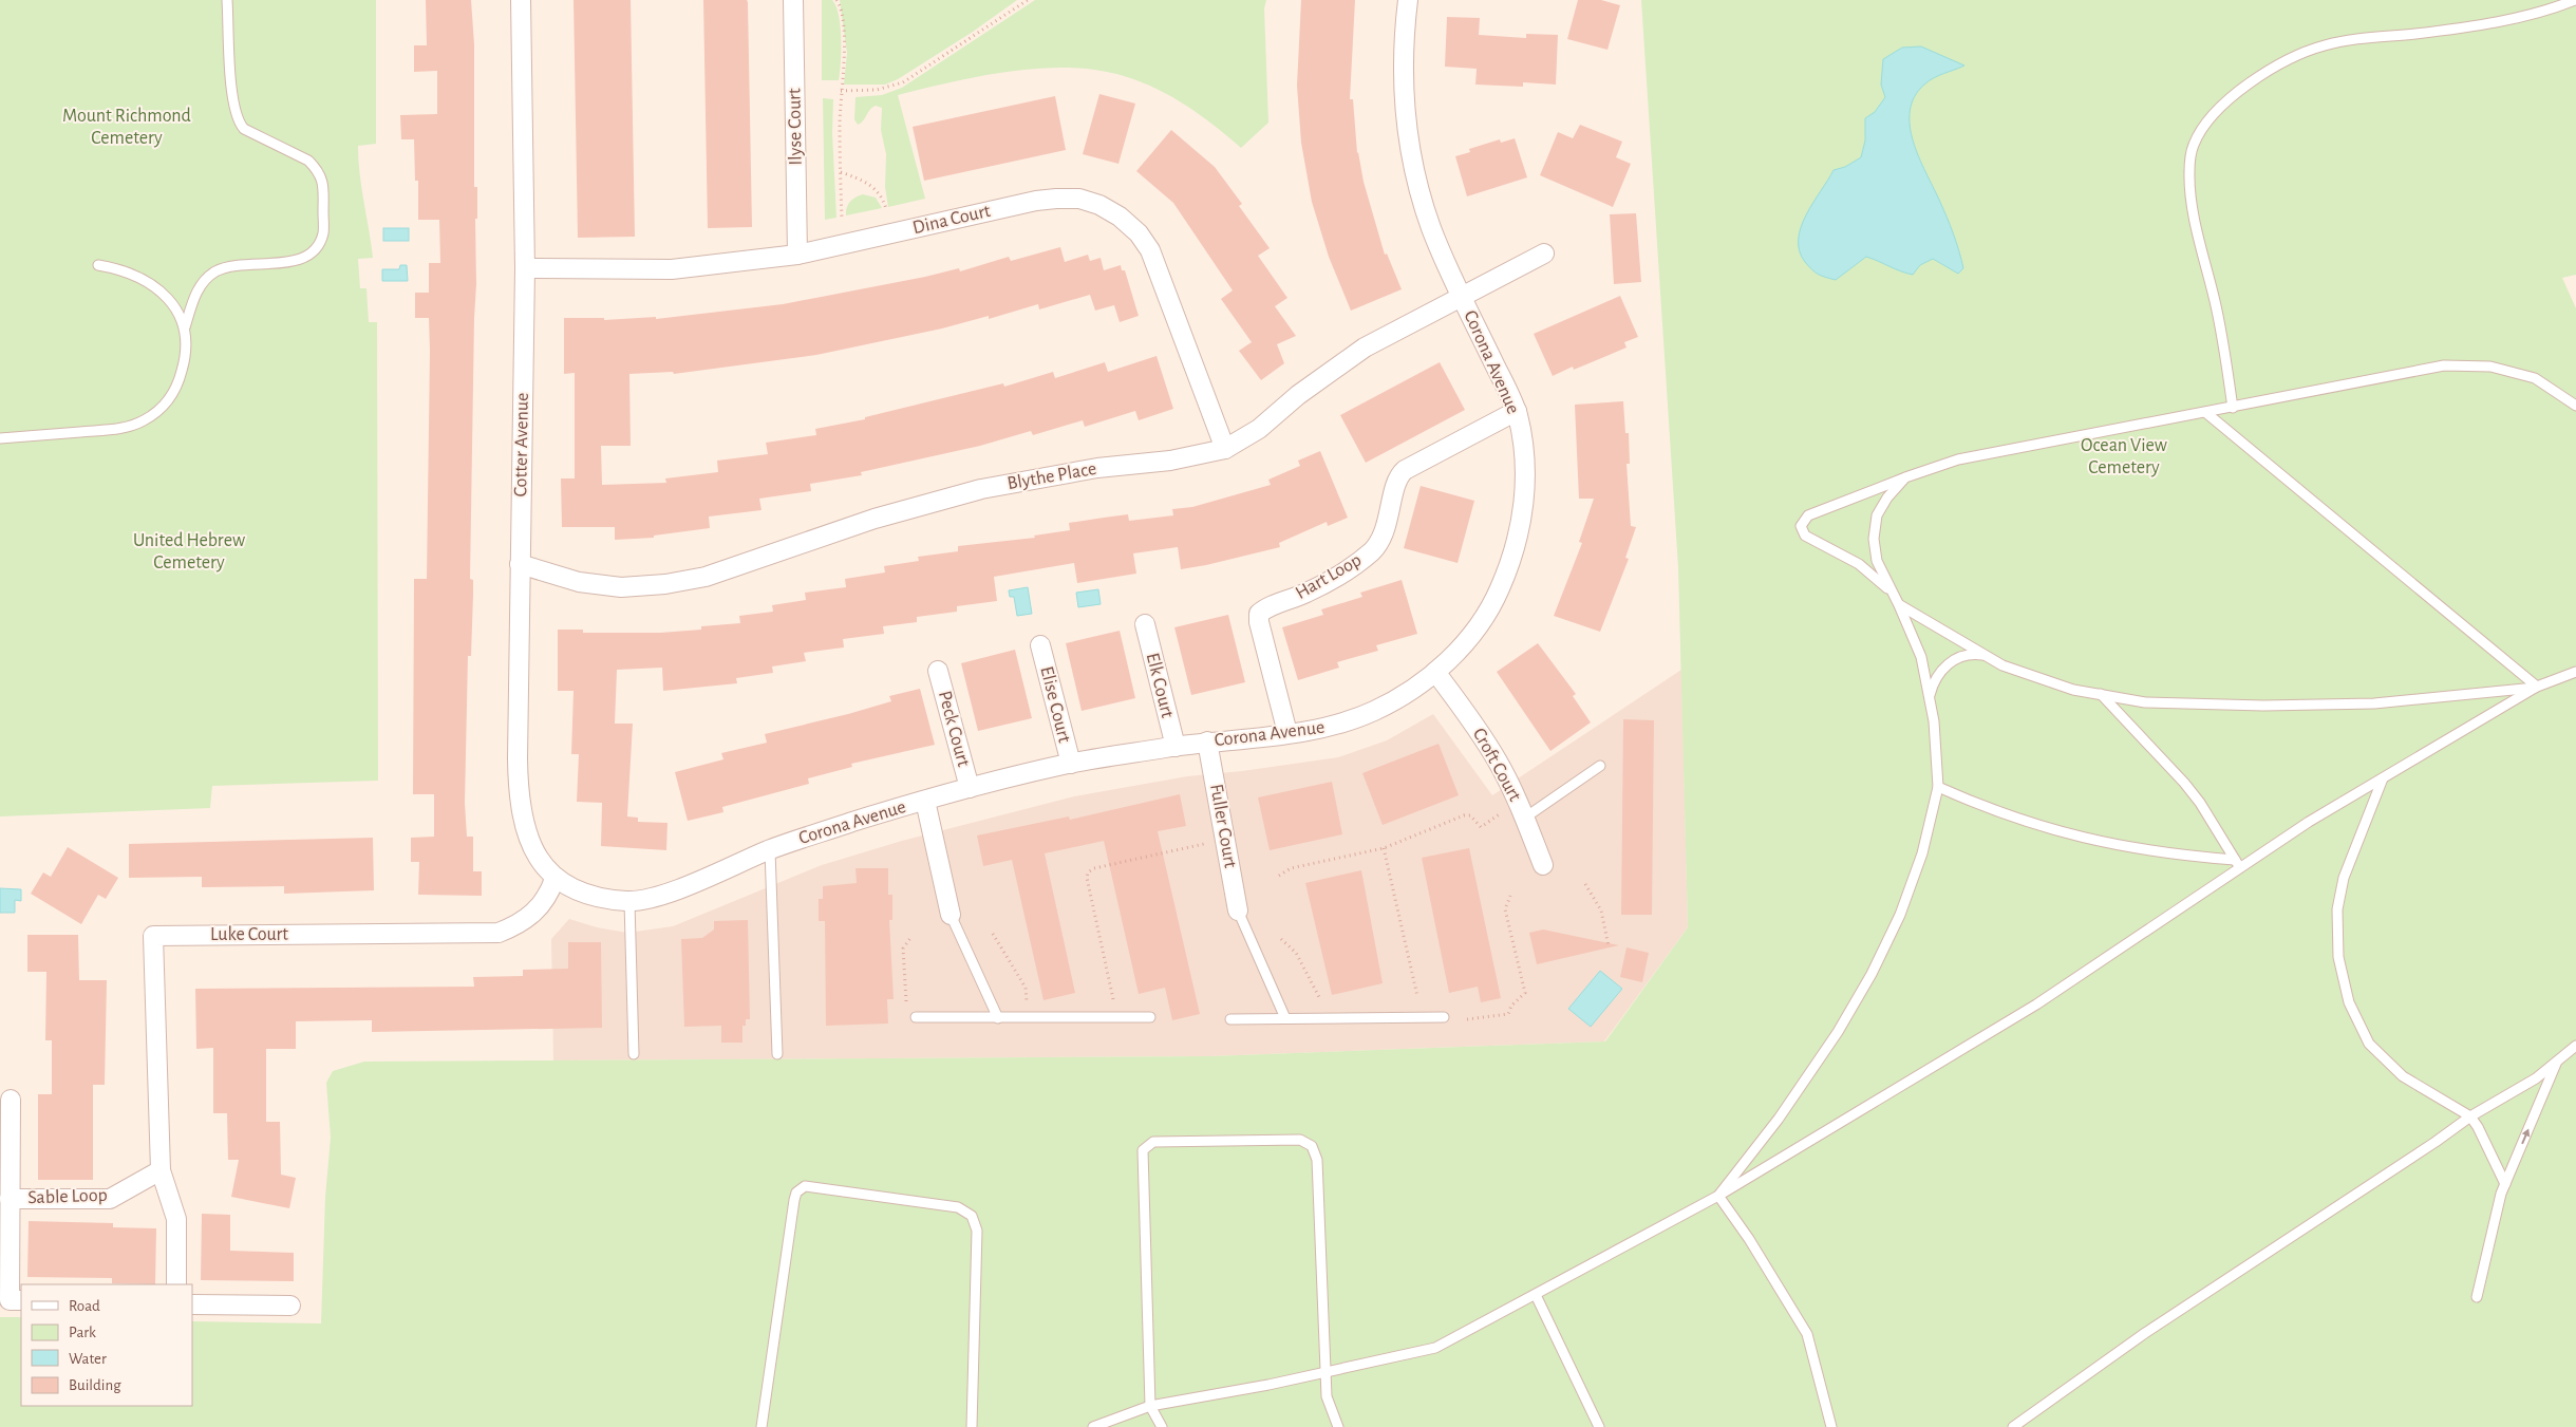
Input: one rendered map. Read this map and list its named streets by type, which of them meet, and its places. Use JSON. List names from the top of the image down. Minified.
{"streets":{"street":["Ilyse Court","Dina Court","Corona Avenue","Cotter Avenue","Blythe Place","Hart Loop","Elk Court","Elise Court","Peck Court","Croft Court","Fuller Court","Luke Court","Sable Loop"]},"crossings":[["Ilyse Court","Dina Court"],["Dina Court","Cotter Avenue"],["Dina Court","Blythe Place"],["Corona Avenue","Cotter Avenue"],["Corona Avenue","Blythe Place"],["Corona Avenue","Hart Loop"],["Corona Avenue","Elk Court"],["Corona Avenue","Elise Court"],["Corona Avenue","Peck Court"],["Corona Avenue","Croft Court"],["Corona Avenue","Fuller Court"],["Corona Avenue","Luke Court"],["Cotter Avenue","Blythe Place"],["Cotter Avenue","Luke Court"],["Luke Court","Sable Loop"]],"parks":["Mount Richmond Cemetery","Ocean View Cemetery","United Hebrew Cemetery"],"legend":["Road","Park","Water","Building"]}
